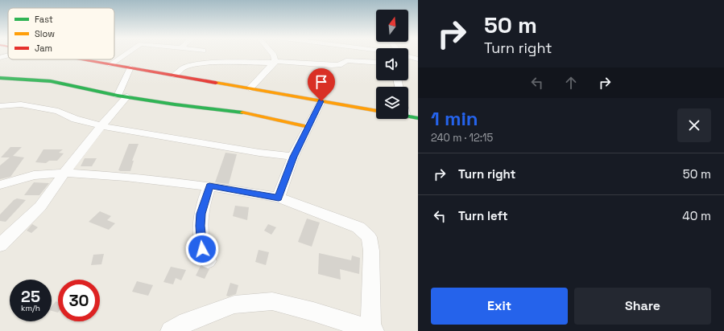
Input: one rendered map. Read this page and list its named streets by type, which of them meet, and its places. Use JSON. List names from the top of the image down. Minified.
{"legend":["Fast","Slow","Jam"],"north":"top","page":{"turn":["50 m","Turn right"],"heading":["1 min","240 m · 12:15"],"list":[{"name":"Turn right","value":"50 m"},{"name":"Turn left","value":"40 m"}],"speed":"25 km/h","limit":"30","buttons":["Exit","Share"]}}
